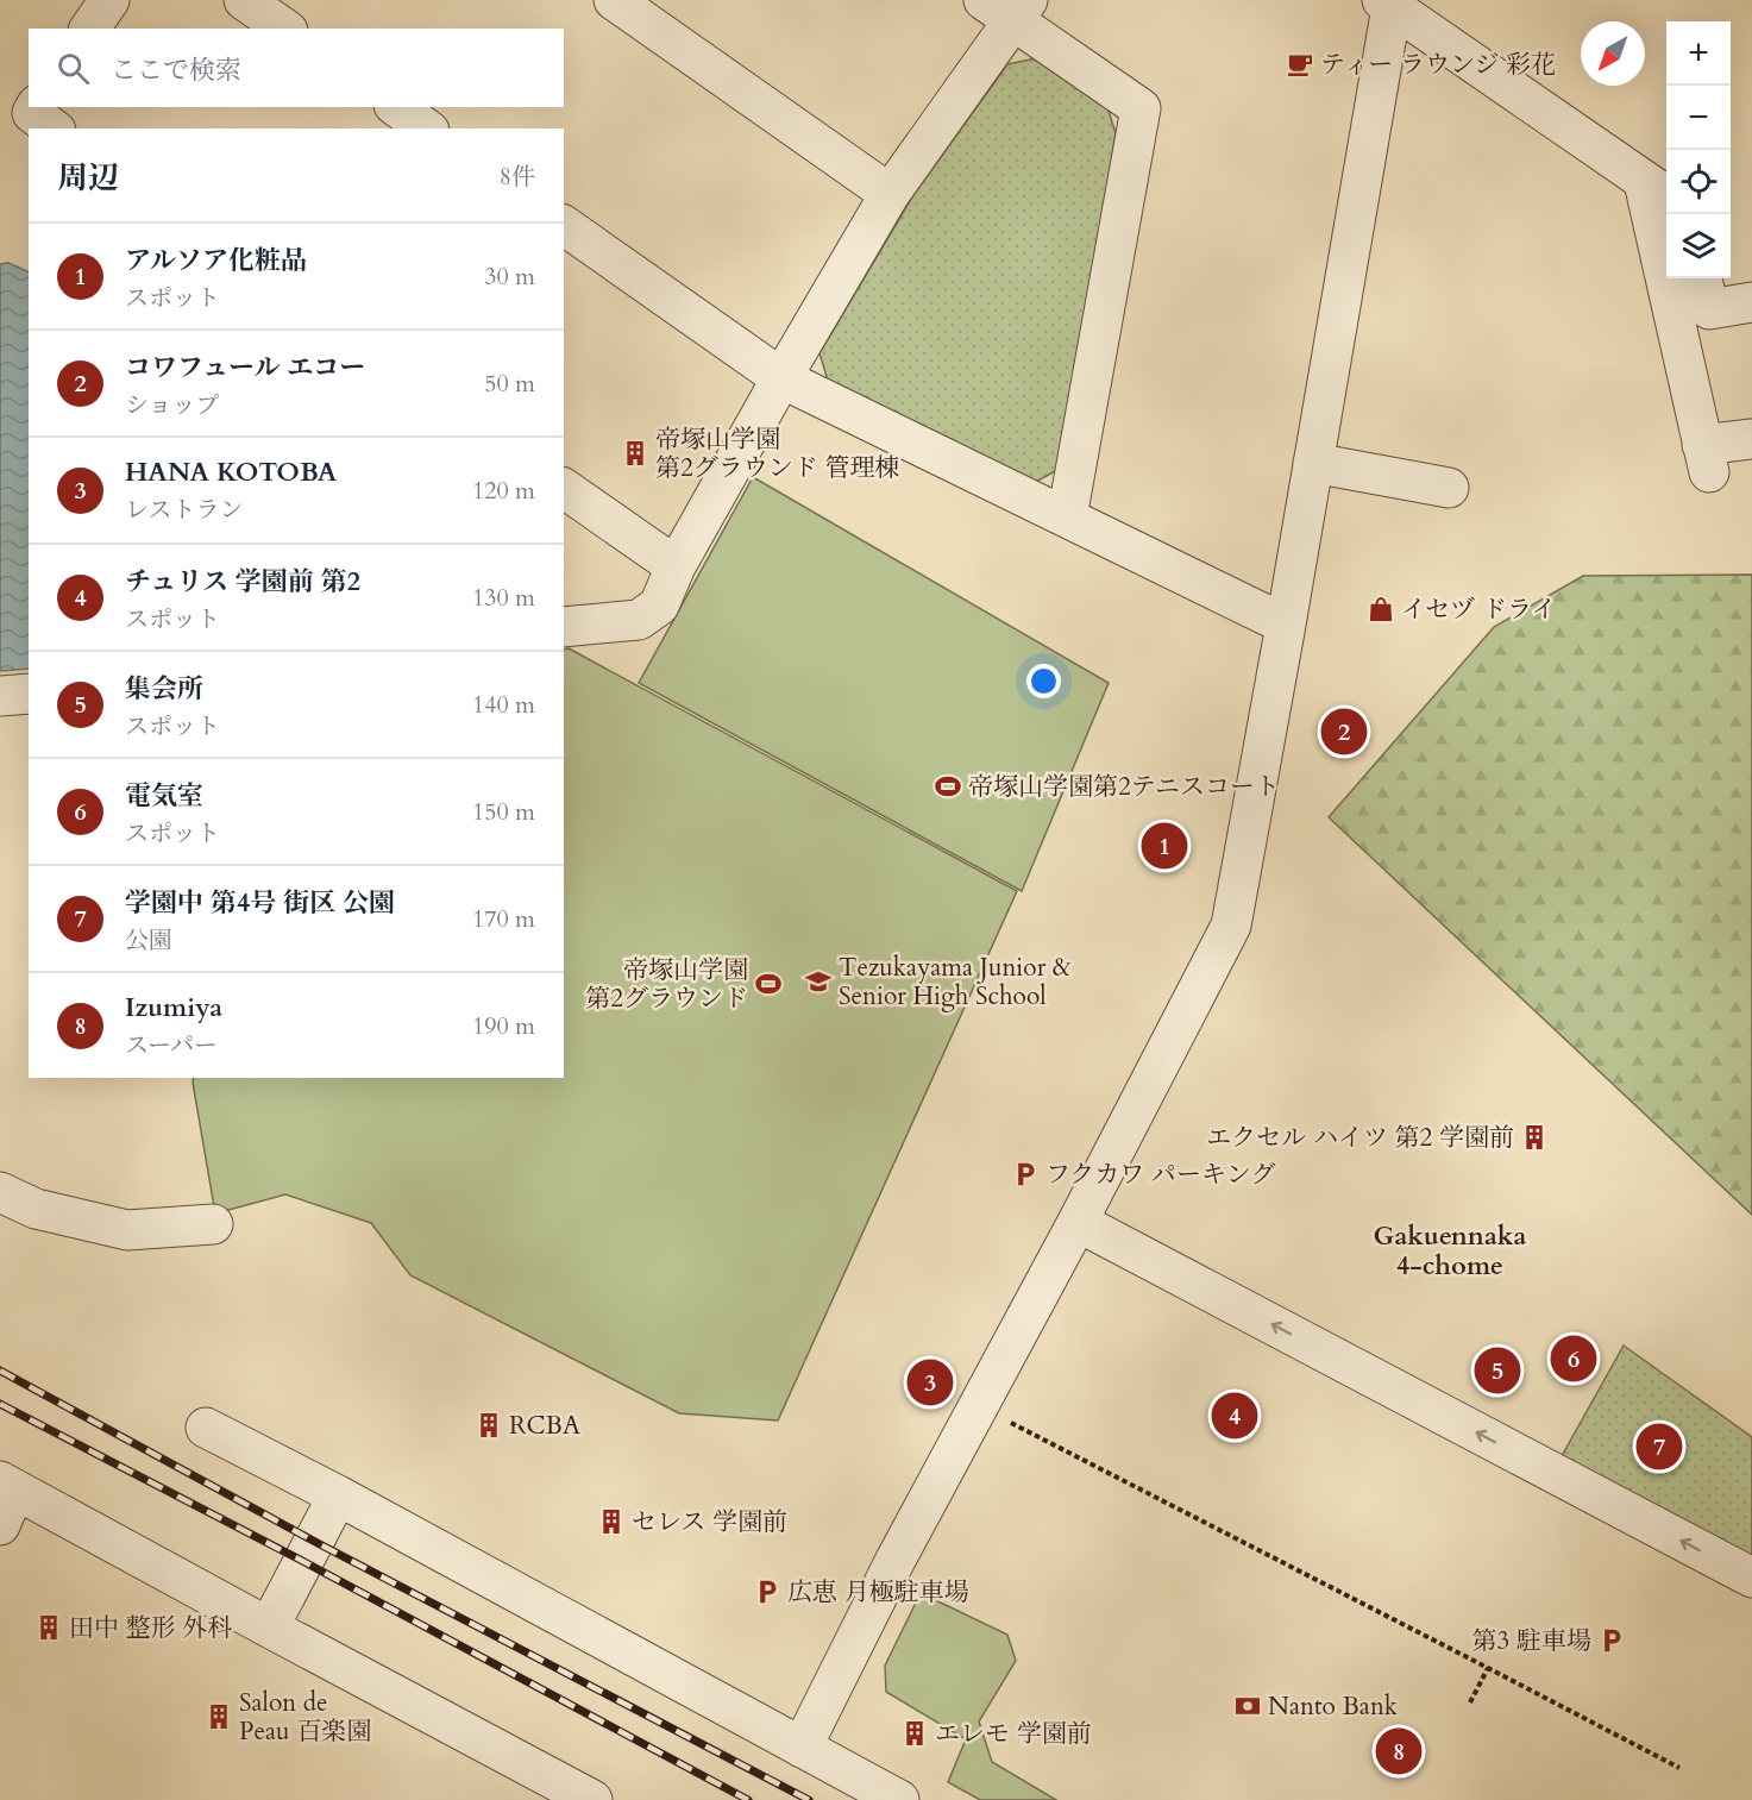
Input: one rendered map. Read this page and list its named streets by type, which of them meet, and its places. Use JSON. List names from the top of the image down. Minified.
{"districts":["Gakuennaka 4-chome"],"places":{"cafe":["ティー ラウンジ 彩花"],"building":["帝塚山学園 第2グラウンド 管理棟","エクセル ハイツ 第2 学園前","RCBA","セレス 学園前","田中 整形 外科","Salon de Peau 百楽園","エレモ 学園前"],"shop":["イセヅ ドライ"],"sports":["帝塚山学園第2テニスコート","帝塚山学園 第2グラウンド"],"school or university":["Tezukayama Junior & Senior High School"],"parking":["フクカワ パーキング","広恵 月極駐車場","第3 駐車場"],"bank":["Nanto Bank"]},"north":"bottom left","page":{"map_buttons":["+","−"],"search":"ここで検索","heading":["周辺","8件"],"list":[{"mark":"1","name":"アルソア化粧品","note":"スポット","value":"30 m"},{"mark":"2","name":"コワフュール エコー","note":"ショップ","value":"50 m"},{"mark":"3","name":"HANA KOTOBA","note":"レストラン","value":"120 m"},{"mark":"4","name":"チュリス 学園前 第2","note":"スポット","value":"130 m"},{"mark":"5","name":"集会所","note":"スポット","value":"140 m"},{"mark":"6","name":"電気室","note":"スポット","value":"150 m"},{"mark":"7","name":"学園中 第4号 街区 公園","note":"公園","value":"170 m"},{"mark":"8","name":"Izumiya","note":"スーパー","value":"190 m"}],"pins":["2","1","6","5","3","4","7","8"]}}
